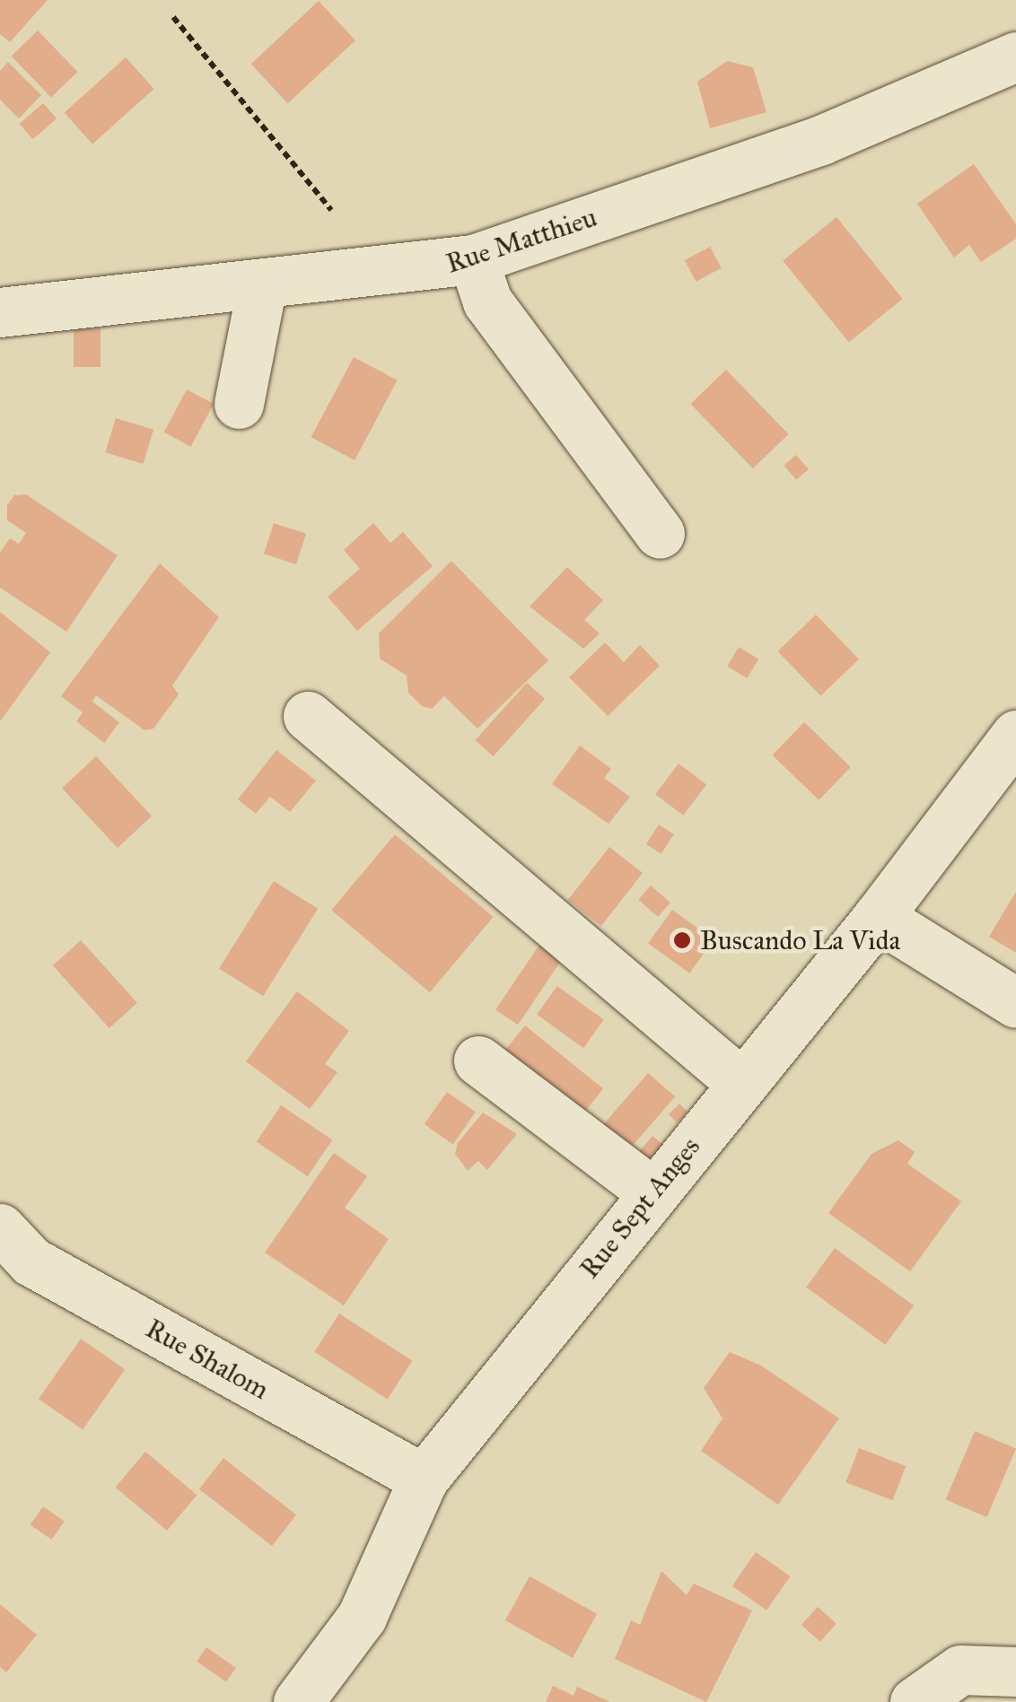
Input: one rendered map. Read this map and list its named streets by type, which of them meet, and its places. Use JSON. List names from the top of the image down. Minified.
{"streets":{"street":["Rue Matthieu","Rue Sept Anges","Rue Shalom"]},"crossings":[["Rue Sept Anges","Rue Shalom"]],"places":["Buscando La Vida"]}
